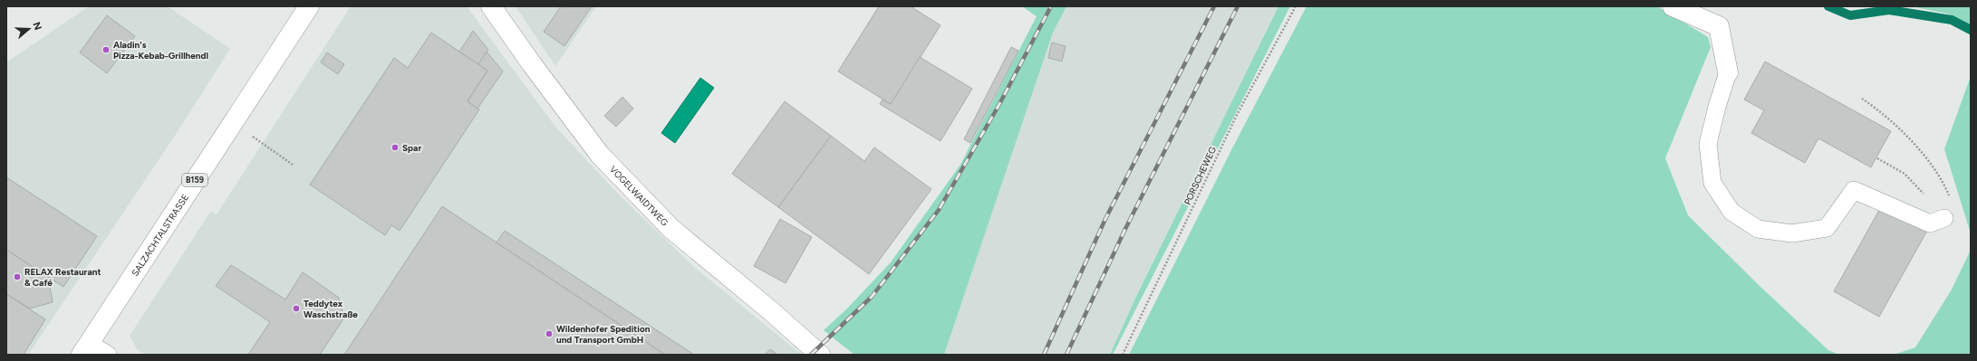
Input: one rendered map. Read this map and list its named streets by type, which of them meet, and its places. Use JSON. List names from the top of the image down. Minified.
{"streets":{"street":["B159","VOGELWAIDTWEG","SALZACHTALSTRASSE"],"path":["PORSCHEWEG"]},"places":["Aladin's Pizza-Kebab-Grillhendl","Spar","RELAX Restaurant & Café","Teddytex Waschstraße","Wildenhofer Spedition und Transport GmbH"],"north":"right"}
